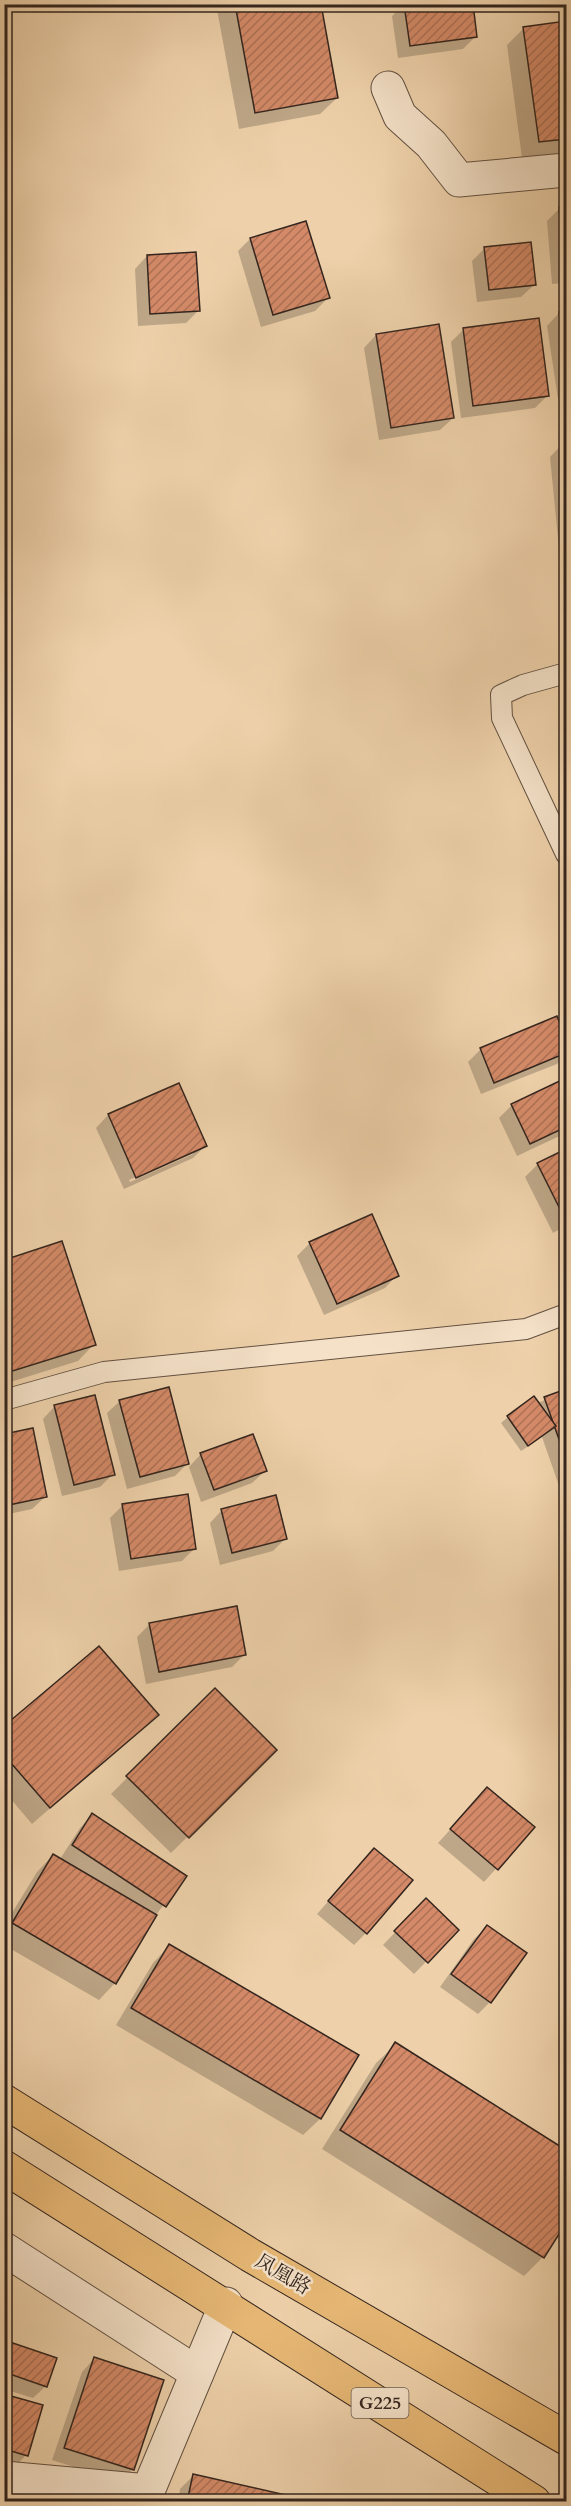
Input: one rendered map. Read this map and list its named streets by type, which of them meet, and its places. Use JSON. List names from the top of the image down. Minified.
{"streets":{"highway":["凤凰路","G225"]}}
